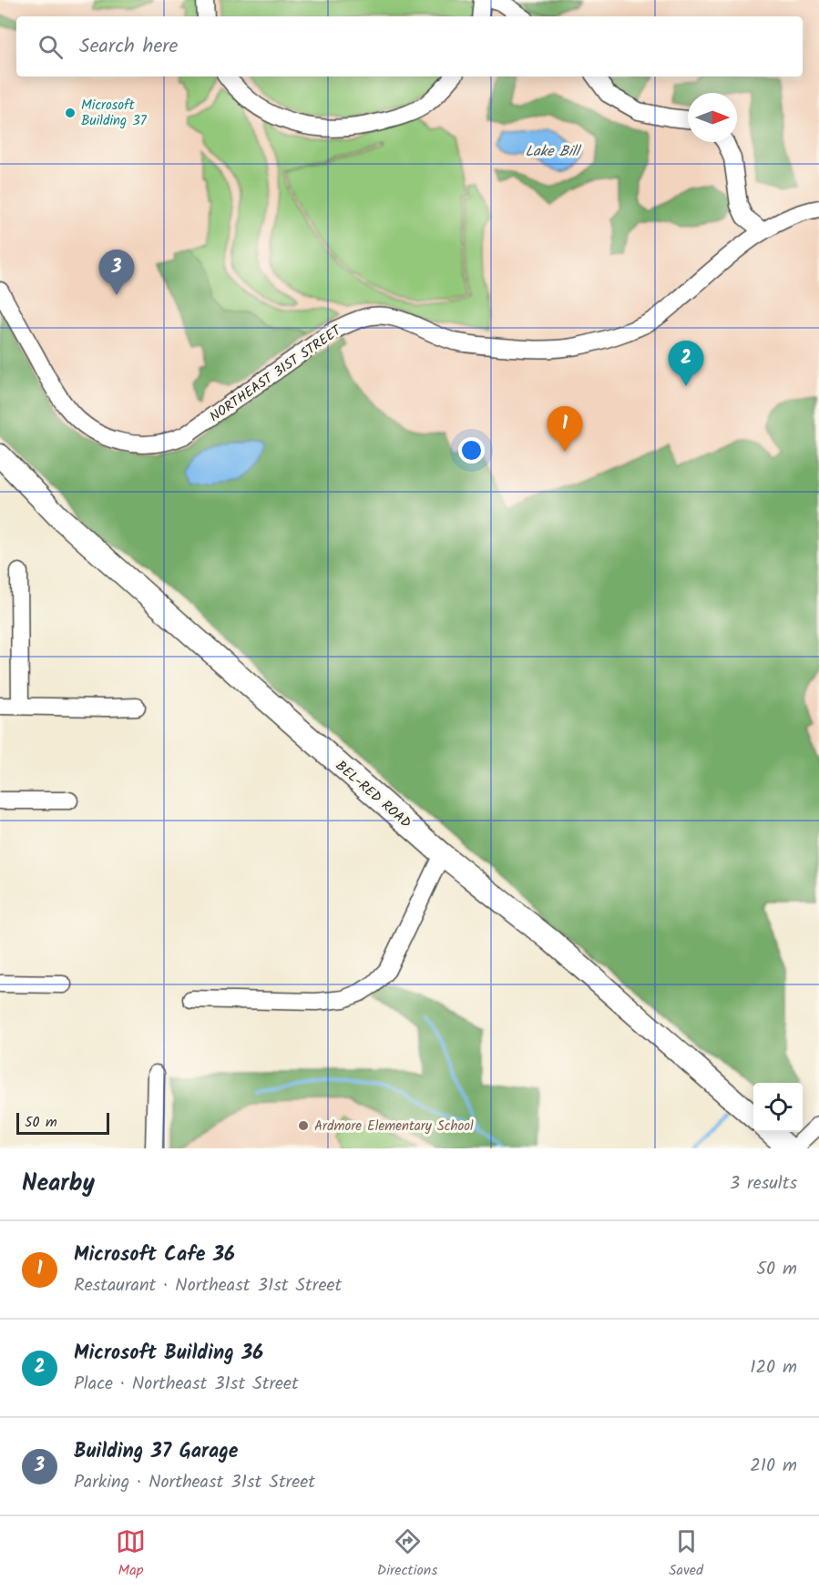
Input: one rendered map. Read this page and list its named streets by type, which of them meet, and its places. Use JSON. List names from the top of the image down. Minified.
{"streets":{"main road":["BEL-RED ROAD"],"street":["NORTHEAST 31ST STREET"]},"water":["Lake Bill"],"places":["Microsoft Building 37","Ardmore Elementary School"],"scale_bar":"50 m","north":"right","page":{"search":"Search here","pins":["3","2","1"],"scale":"50 m","heading":["Nearby","3 results"],"list":[{"mark":"1","name":"Microsoft Cafe 36","note":"Restaurant · Northeast 31st Street","value":"50 m"},{"mark":"2","name":"Microsoft Building 36","note":"Place · Northeast 31st Street","value":"120 m"},{"mark":"3","name":"Building 37 Garage","note":"Parking · Northeast 31st Street","value":"210 m"}],"nav":["Map","Directions","Saved"]}}
